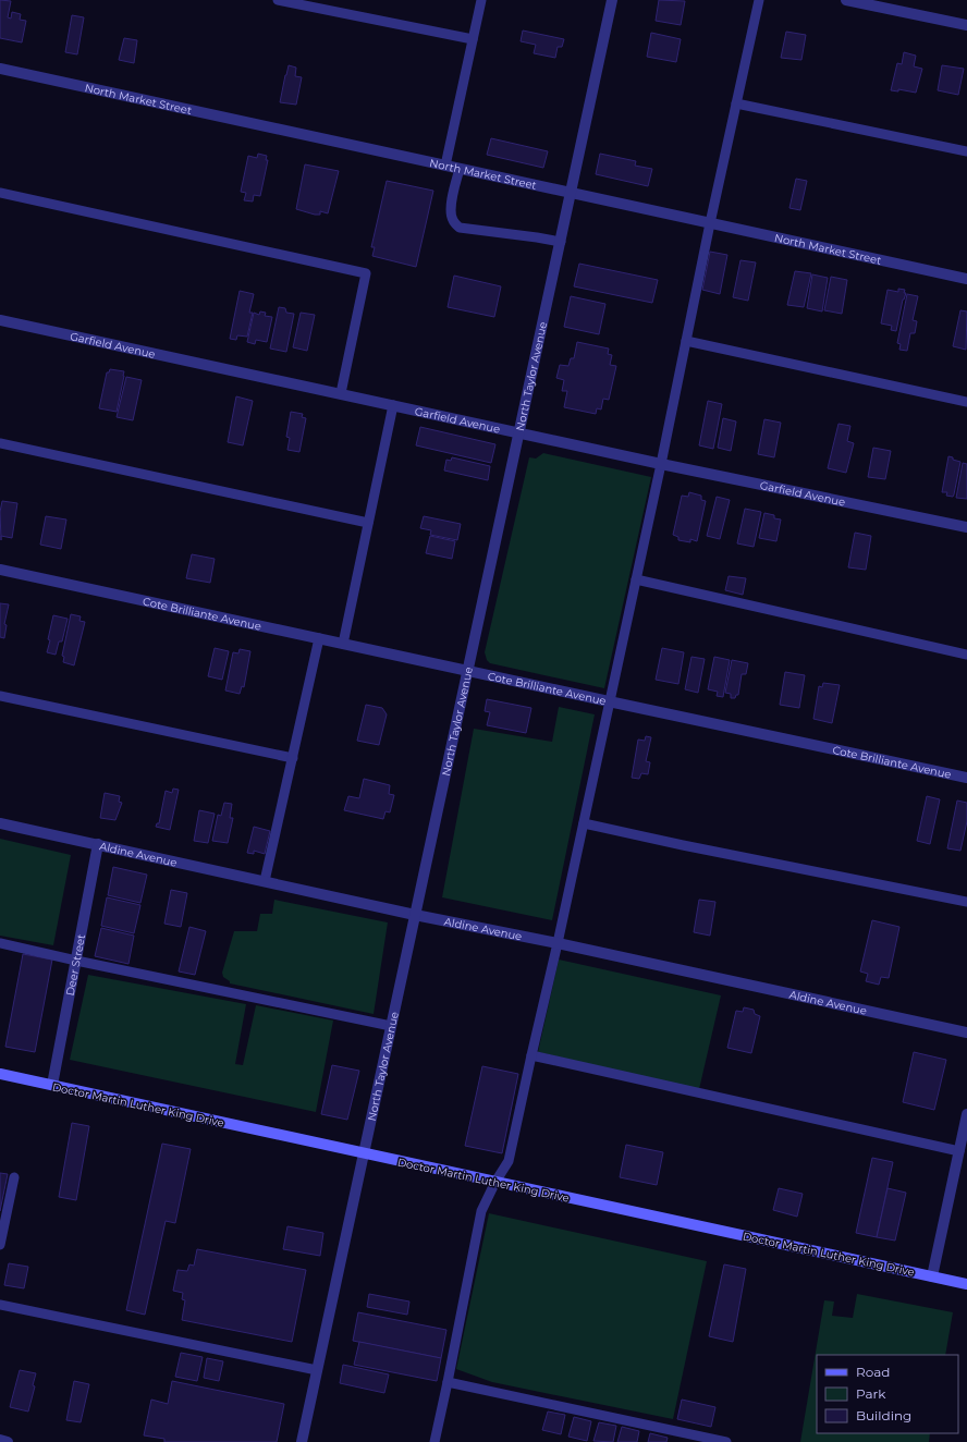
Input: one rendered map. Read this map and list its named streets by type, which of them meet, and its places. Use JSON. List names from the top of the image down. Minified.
{"streets":{"main road":["Doctor Martin Luther King Drive"],"street":["North Market Street","Garfield Avenue","North Taylor Avenue","Cote Brilliante Avenue","Aldine Avenue","Deer Street"]},"crossings":[["North Market Street","North Taylor Avenue"],["Garfield Avenue","North Taylor Avenue"],["North Taylor Avenue","Cote Brilliante Avenue"],["North Taylor Avenue","Aldine Avenue"],["North Taylor Avenue","Doctor Martin Luther King Drive"],["Aldine Avenue","Deer Street"],["Deer Street","Doctor Martin Luther King Drive"]],"legend":["Road","Park","Building"]}
